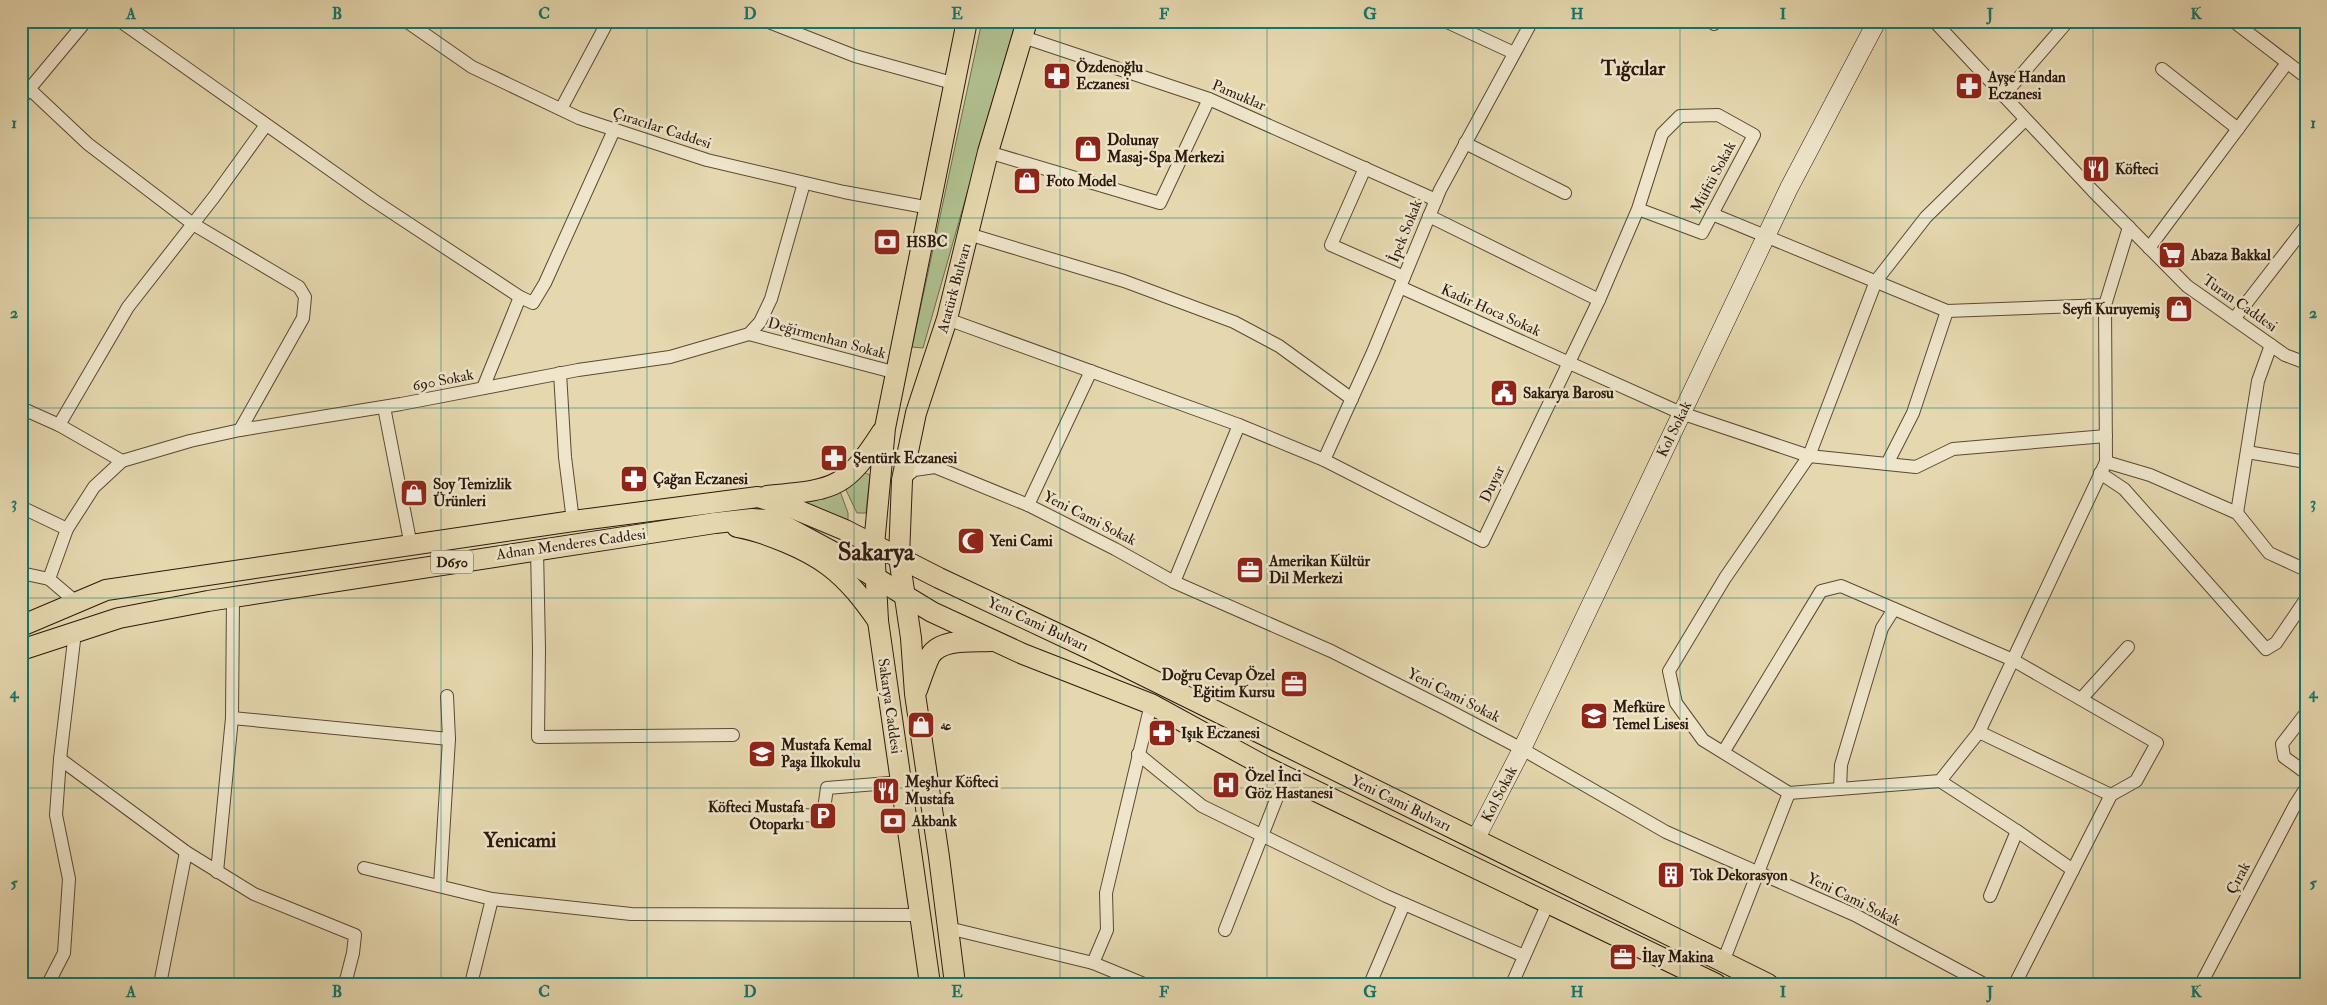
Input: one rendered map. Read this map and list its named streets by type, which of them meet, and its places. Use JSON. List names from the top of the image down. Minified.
{"streets":{"main road":["Atatürk Bulvarı","Adnan Menderes Caddesi","D650","Yeni Cami Bulvarı","Sakarya Caddesi"],"street":["Pamuklar","Çıracılar Caddesi","Müftü Sokak","İpek Sokak","Turan Caddesi","Kadir Hoca Sokak","Değirmenhan Sokak","690 Sokak","Kol Sokak","Duyar","Yeni Cami Sokak","Çırak"]},"crossings":[["Pamuklar","İpek Sokak"],["Pamuklar","Atatürk Bulvarı"],["Pamuklar","Kadir Hoca Sokak"],["Müftü Sokak","Duyar"],["İpek Sokak","Kadir Hoca Sokak"],["İpek Sokak","Duyar"],["Atatürk Bulvarı","Duyar"],["Atatürk Bulvarı","Yeni Cami Sokak"],["Atatürk Bulvarı","Adnan Menderes Caddesi"],["Atatürk Bulvarı","Yeni Cami Bulvarı"],["Atatürk Bulvarı","Sakarya Caddesi"],["Kadir Hoca Sokak","Kol Sokak"],["Kadir Hoca Sokak","Duyar"],["Değirmenhan Sokak","690 Sokak"],["Kol Sokak","Yeni Cami Sokak"],["Kol Sokak","Yeni Cami Bulvarı"],["Adnan Menderes Caddesi","Yeni Cami Bulvarı"],["Adnan Menderes Caddesi","Sakarya Caddesi"],["Yeni Cami Bulvarı","Sakarya Caddesi"]],"districts":["Tığcılar","Sakarya","Yenicami"],"places":{"pharmacy":["Özdenoğlu Eczanesi","Ayşe Handan Eczanesi","Şentürk Eczanesi","Çağan Eczanesi","Işık Eczanesi"],"shop":["Dolunay Masaj-Spa Merkezi","Foto Model","Seyfi Kuruyemiş","Soy Temizlik Ürünleri","عه"],"restaurant":["Köfteci","Meşhur Köfteci Mustafa"],"bank":["HSBC","Akbank"],"supermarket":["Abaza Bakkal"],"public building":["Sakarya Barosu"],"mosque":["Yeni Cami"],"office":["Amerikan Kültür Dil Merkezi","Doğru Cevap Özel Eğitim Kursu","İlay Makina"],"school or university":["Mefküre Temel Lisesi","Mustafa Kemal Paşa İlkokulu"],"hospital":["Özel İnci Göz Hastanesi"],"parking":["Köfteci Mustafa Otoparkı"],"building":["Tok Dekorasyon"]},"grid":{"columns":["A","B","C","D","E","F","G","H","I","J","K"],"rows":["1","2","3","4","5"]}}
